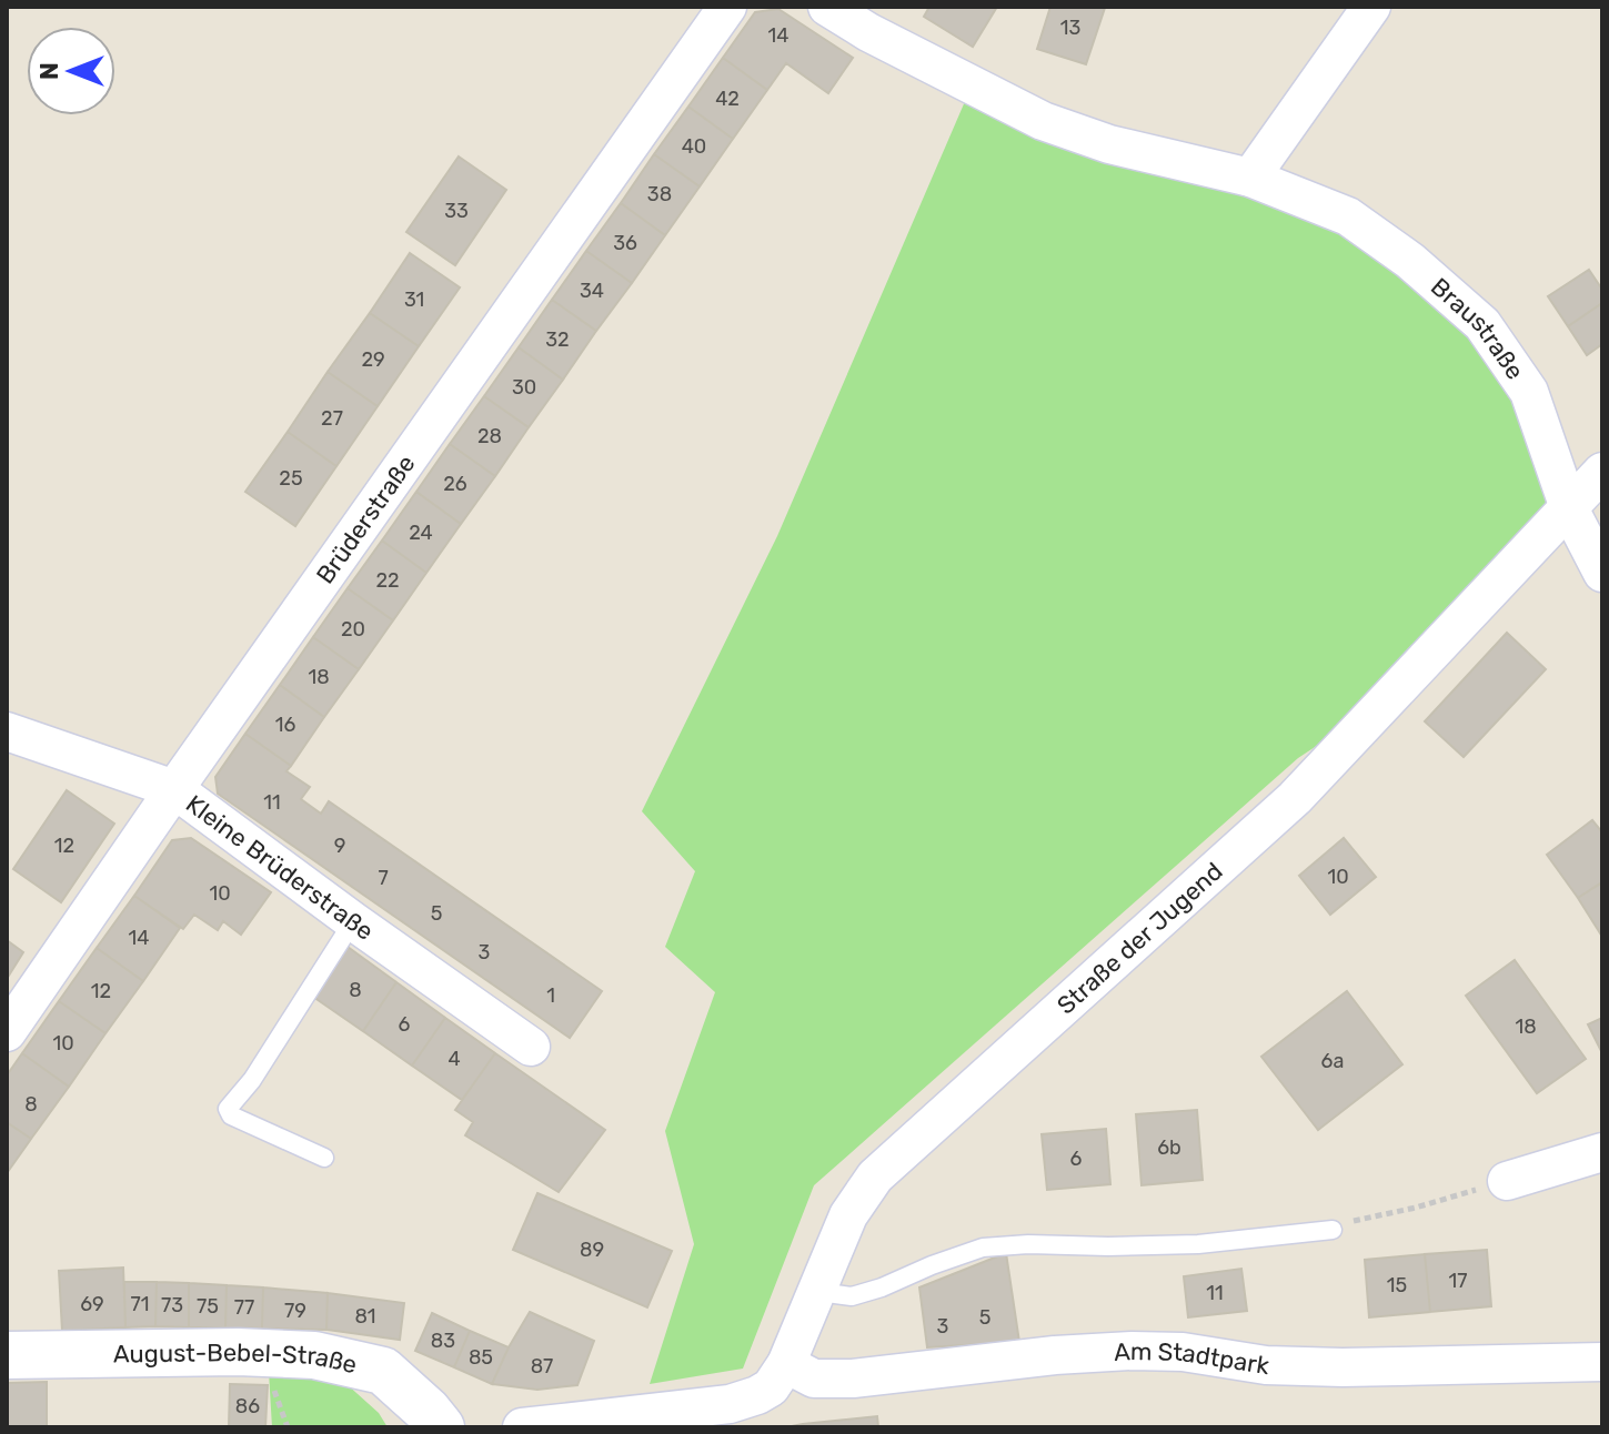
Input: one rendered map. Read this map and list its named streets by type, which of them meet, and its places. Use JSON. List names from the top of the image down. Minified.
{"streets":{"street":["Braustraße","Brüderstraße","Kleine Brüderstraße","Straße der Jugend","Am Stadtpark","August-Bebel-Straße"]},"crossings":[["Braustraße","Straße der Jugend"],["Brüderstraße","Kleine Brüderstraße"],["Straße der Jugend","Am Stadtpark"]],"house_numbers":["13","14","42","40","38","33","36","34","31","32","29","30","27","28","25","26","24","22","20","18","16","11","12","9","10","7","10","5","14","3","8","12","1","6","18","10","4","6a","8","6b","6","89","17","15","11","69","71","73","75","77","79","81","5","3","83","85","87","86"],"north":"left"}
